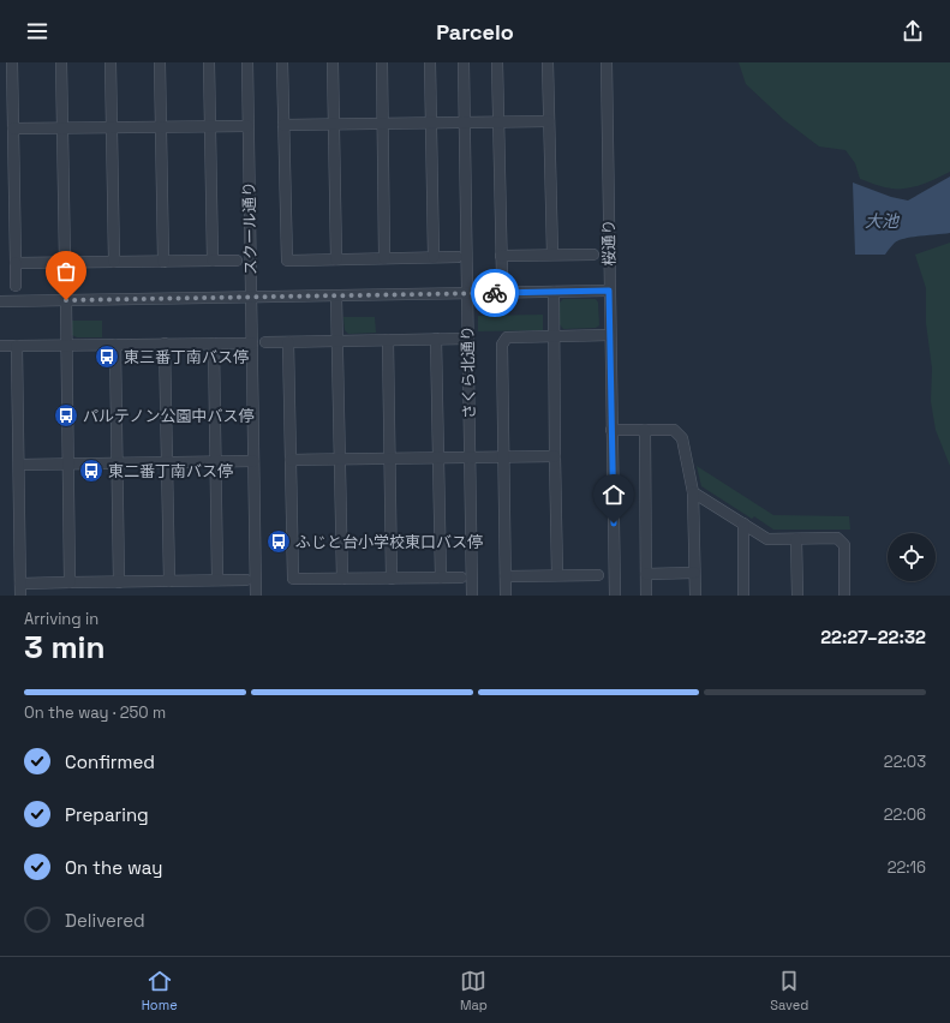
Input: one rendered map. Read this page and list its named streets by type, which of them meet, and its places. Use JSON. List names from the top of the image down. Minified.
{"streets":{"street":["スクール通り","桜通り","さくら北通り"]},"water":["大池"],"places":{"bus stop":["東三番丁南バス停","パルテノン公園中バス停","東二番丁南バス停","ふじと台小学校東口バス停"]},"page":{"header":"Parcelo","heading":["3 min","Arriving in","22:27–22:32"],"bar":"On the way · 250 m","list":[["Confirmed","22:03"],["Preparing","22:06"],["On the way","22:16"],"Delivered"],"tabs":["Home","Map","Saved"]}}
